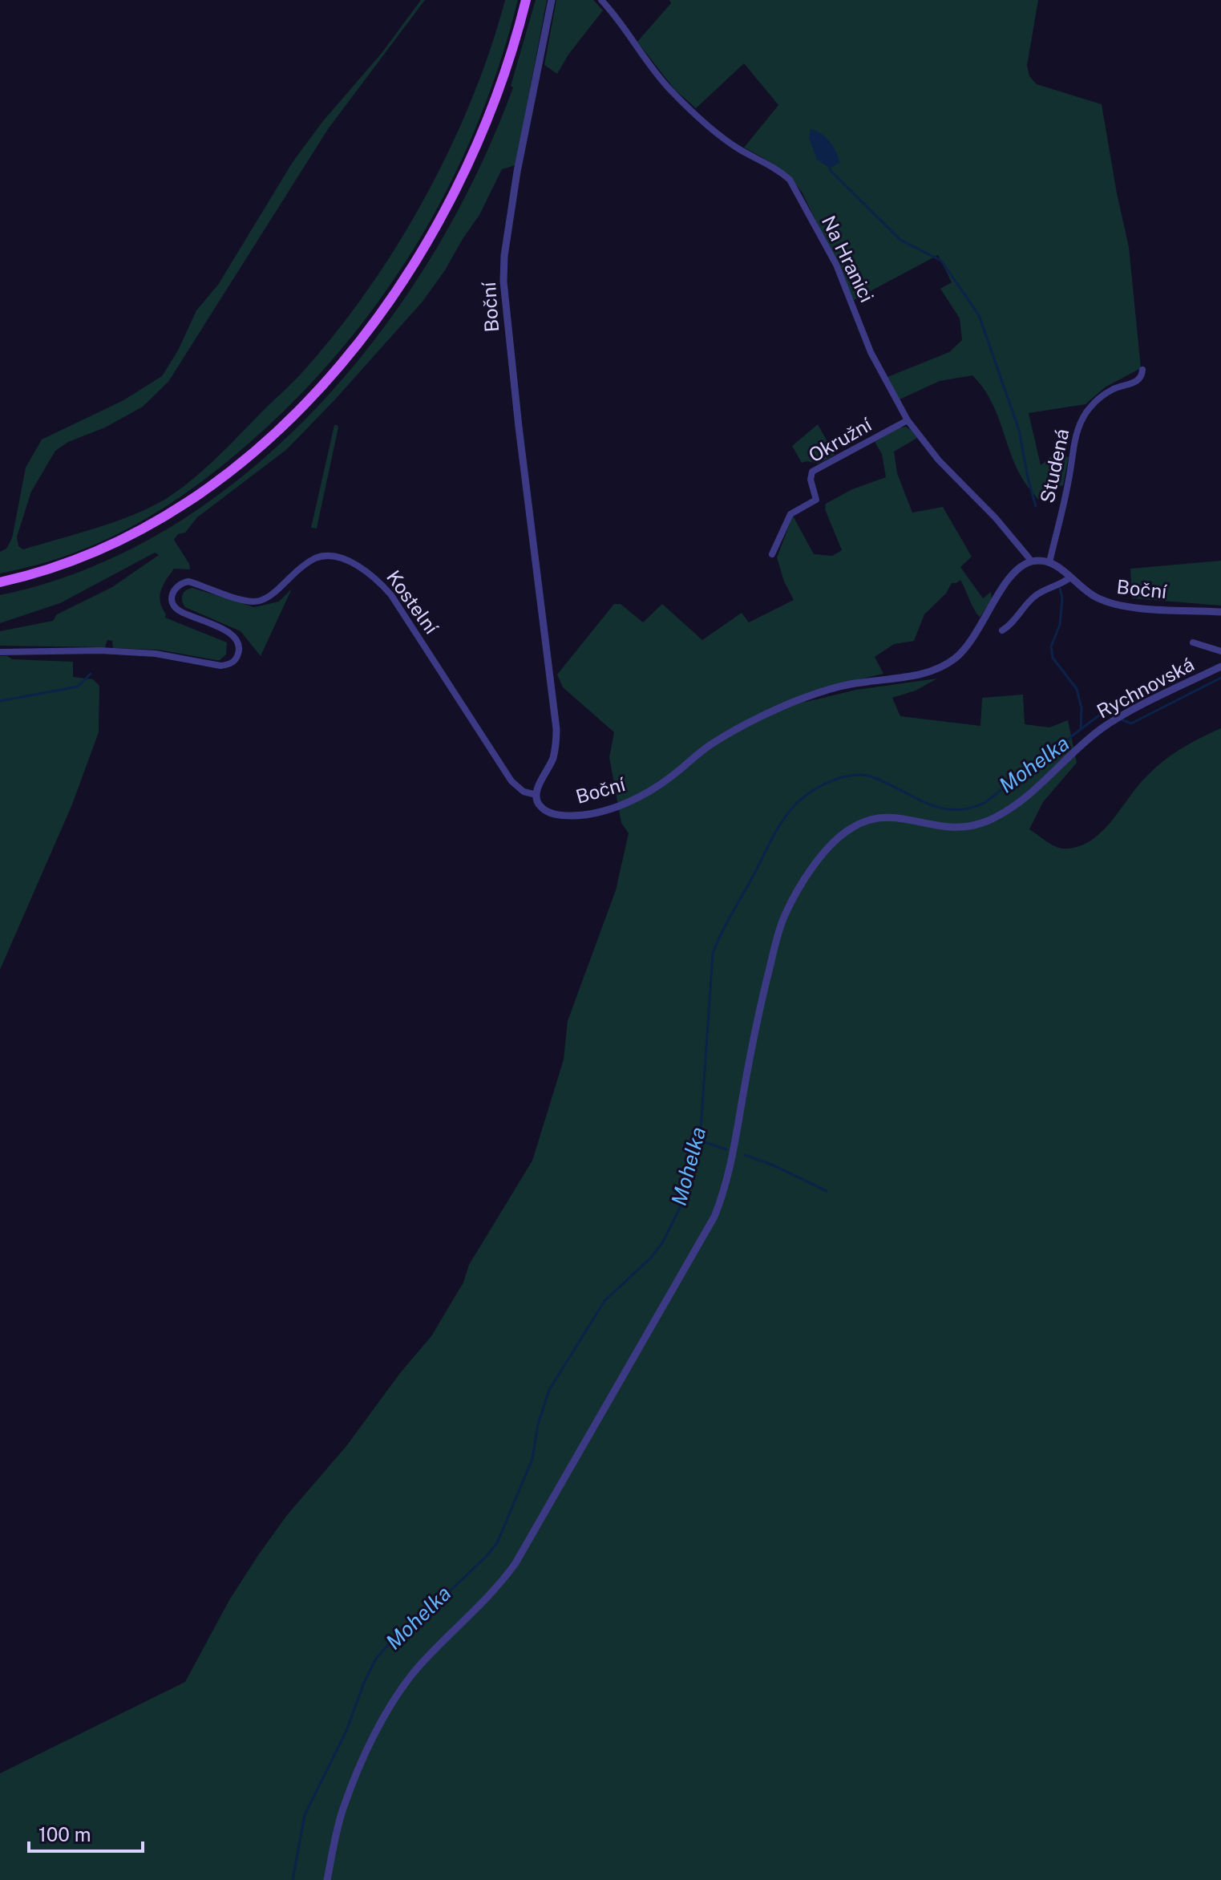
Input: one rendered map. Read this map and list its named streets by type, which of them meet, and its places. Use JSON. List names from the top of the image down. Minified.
{"streets":{"street":["Na Hranici","Boční","Okružní","Studená","Kostelní","Rychnovská"]},"crossings":[["Na Hranici","Boční"],["Na Hranici","Okružní"],["Boční","Studená"],["Boční","Kostelní"]],"water":["Mohelka"],"scale_bar":"100 m"}
